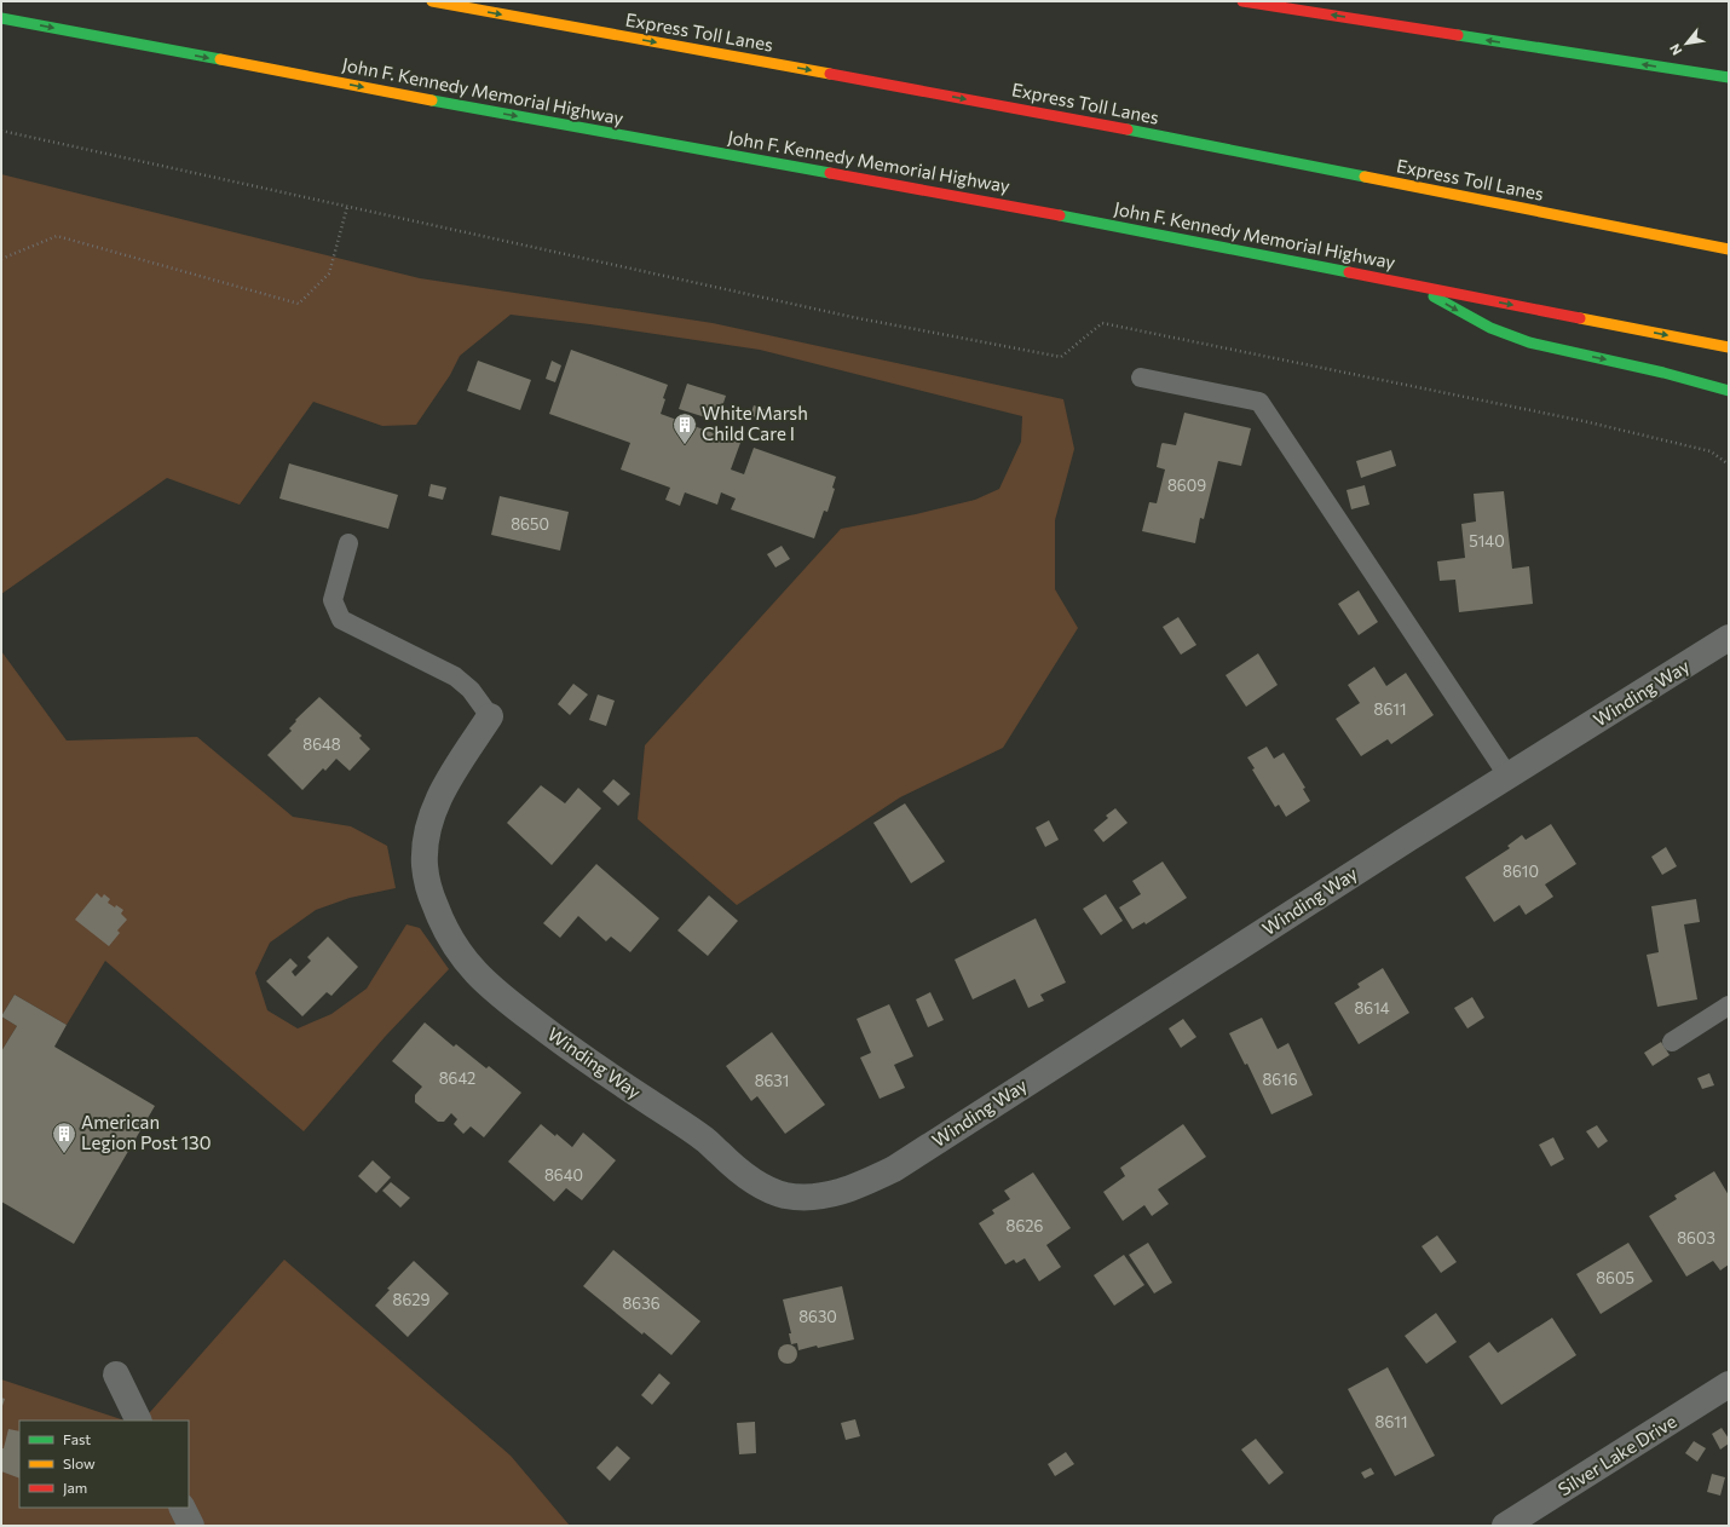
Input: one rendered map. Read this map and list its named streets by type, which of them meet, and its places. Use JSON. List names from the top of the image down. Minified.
{"streets":{"highway":["Express Toll Lanes","John F. Kennedy Memorial Highway"],"street":["Winding Way","Silver Lake Drive"]},"one_way":["Express Toll Lanes","John F. Kennedy Memorial Highway"],"places":{"building":["White Marsh Child Care I","American Legion Post 130"]},"house_numbers":["8609","8650","5140","8611","8648","8610","8614","8642","8616","8631","8640","8626","8603","8605","8629","8636","8630","8611"],"legend":["Fast","Slow","Jam"],"north":"bottom left"}
